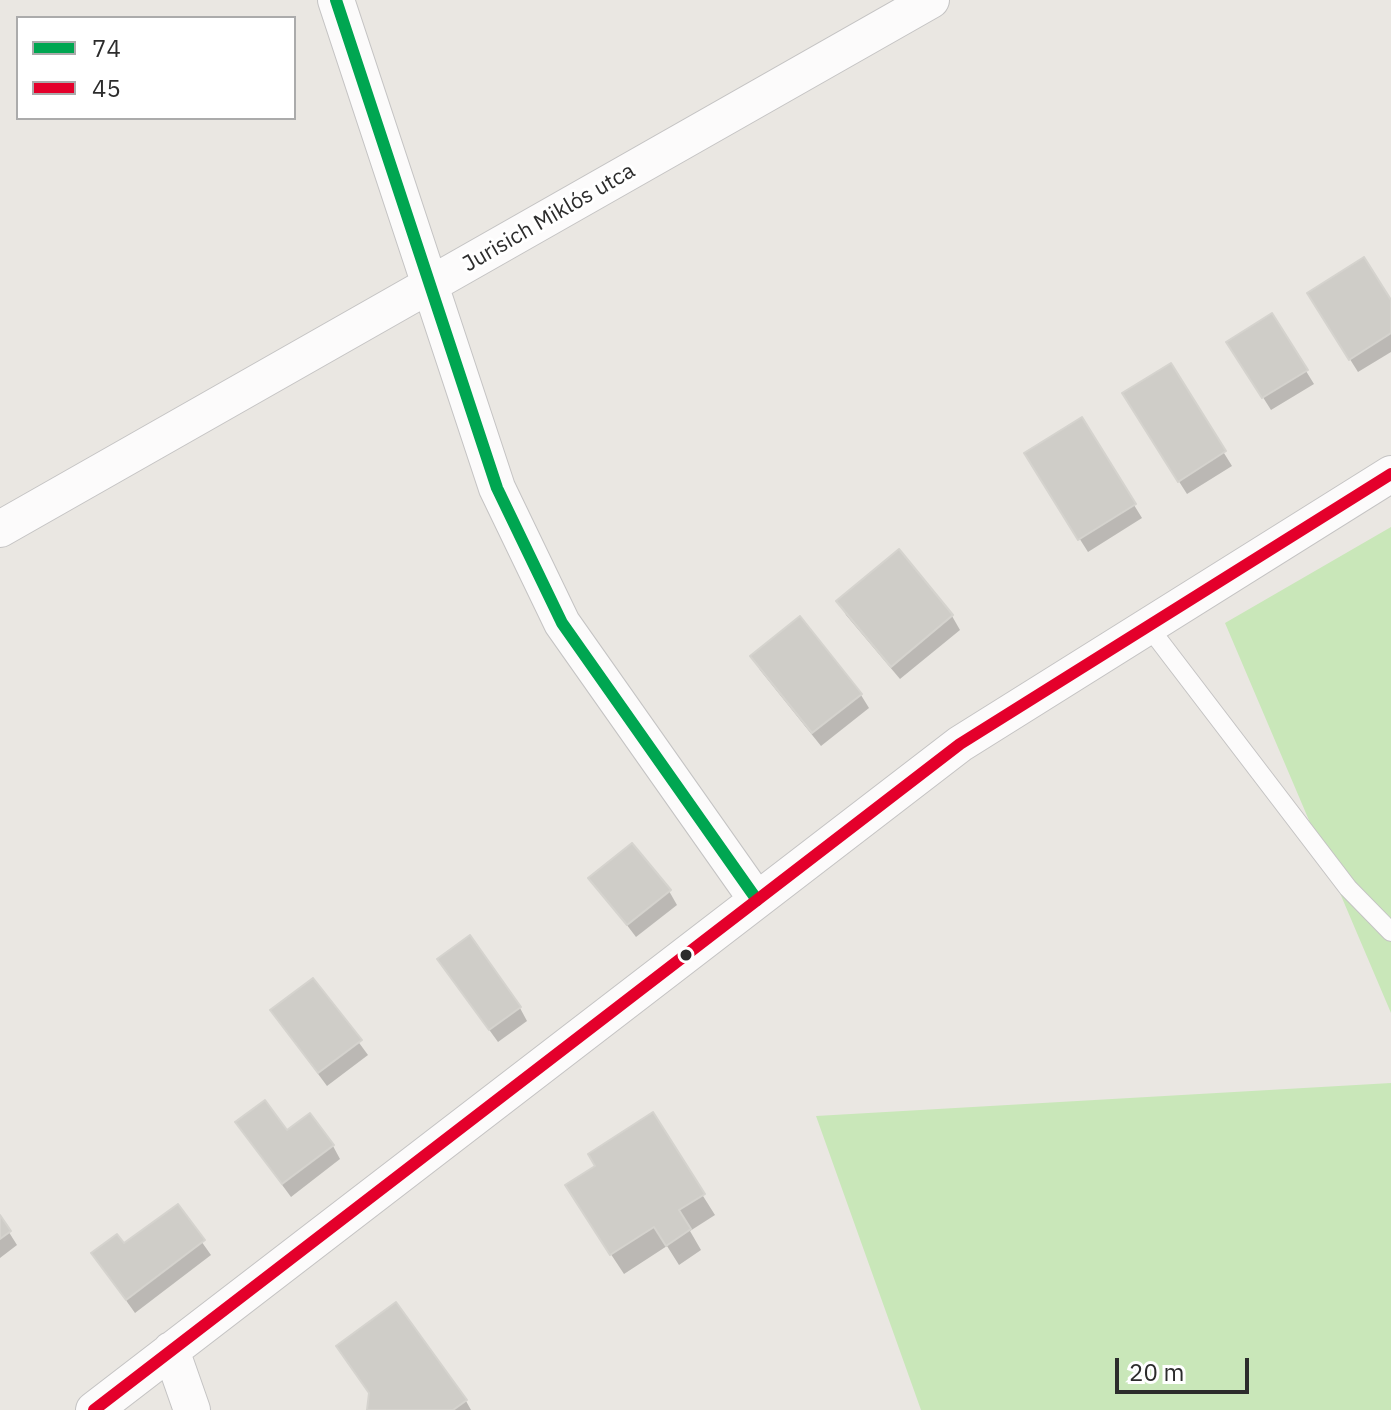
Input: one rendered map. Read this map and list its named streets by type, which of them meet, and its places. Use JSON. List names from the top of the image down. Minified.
{"streets":{"street":["Jurisich Miklós utca"]},"lines":["transit line 74","transit line 45"],"legend":["74","45"],"scale_bar":"20 m"}
